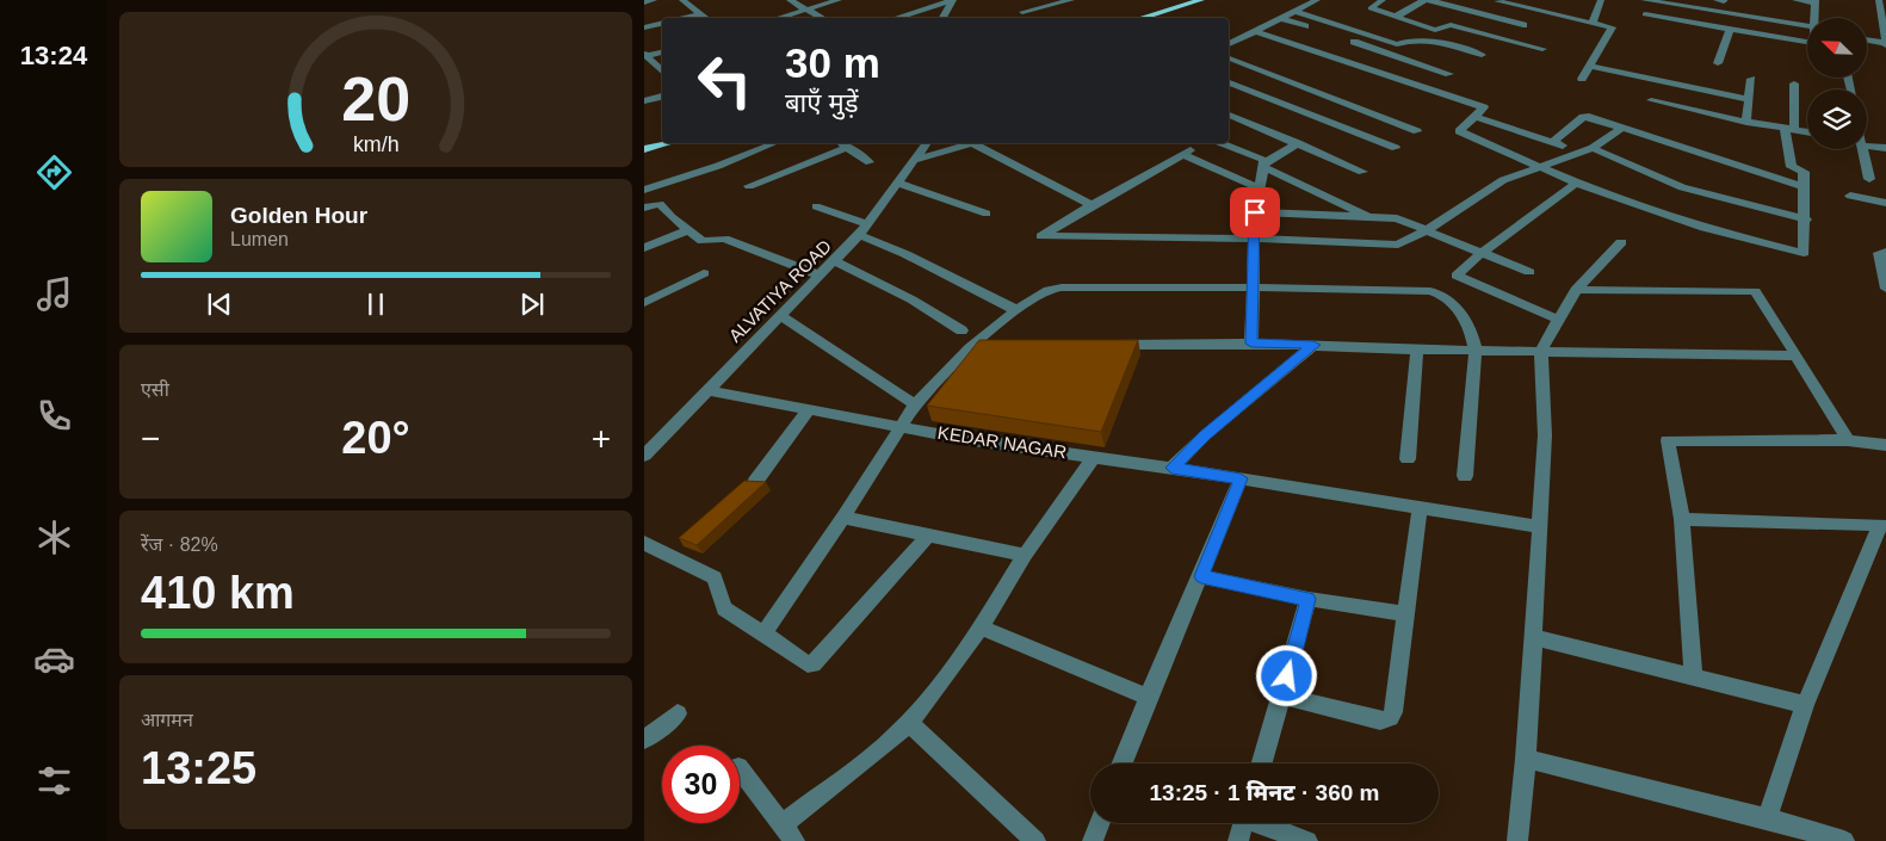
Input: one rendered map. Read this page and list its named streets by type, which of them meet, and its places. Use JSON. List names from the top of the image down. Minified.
{"streets":{"street":["ALVATIYA ROAD","KEDAR NAGAR"]},"crossings":[["ALVATIYA ROAD","KEDAR NAGAR"]],"north":"top left","page":{"tabs":"13:24","turn":["30 m","बाएँ मुड़ें"],"song":["Golden Hour","Lumen"],"tile":["एसी",["रेंज · 82%","410 km"],["आगमन","13:25"]],"heat":["−","20°","+"],"limit":"30","trip":"13:25 · 1 मिनट · 360 m","gauge":["20","km/h"]}}
